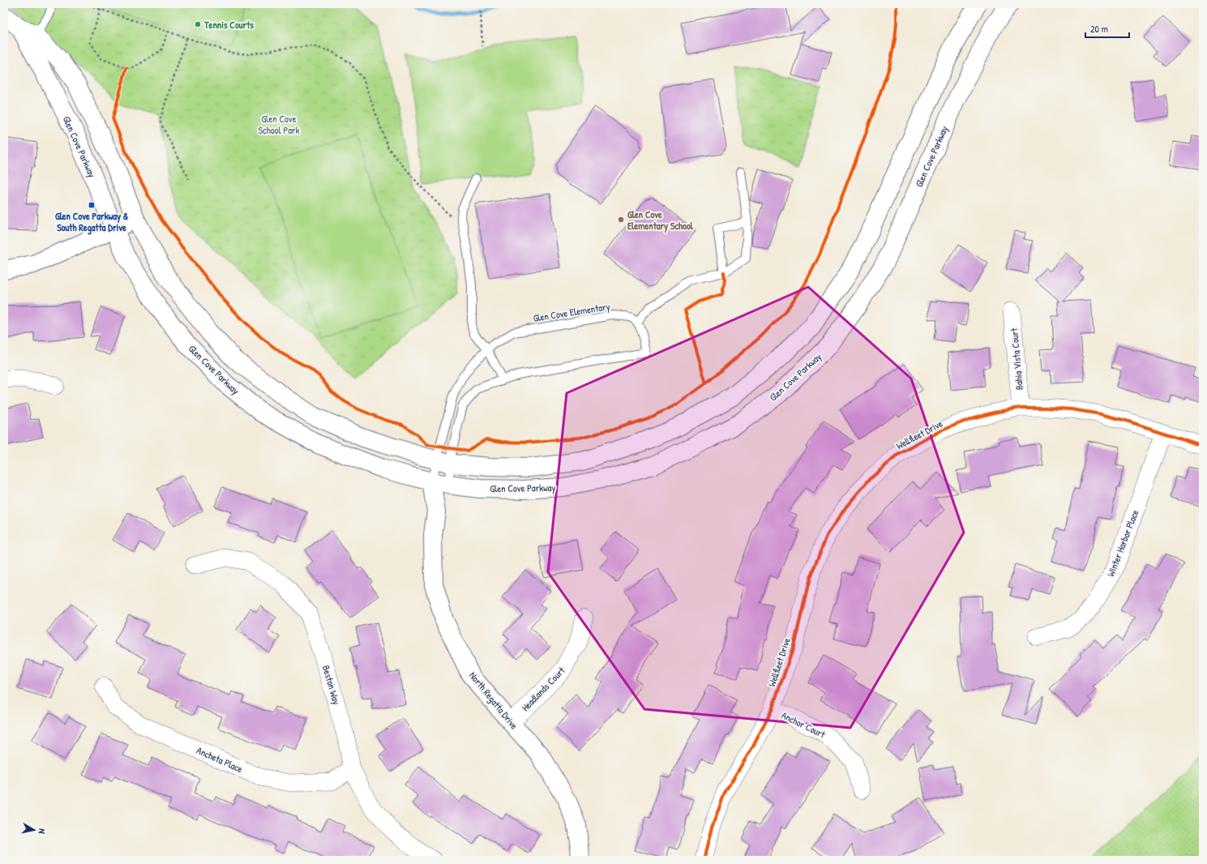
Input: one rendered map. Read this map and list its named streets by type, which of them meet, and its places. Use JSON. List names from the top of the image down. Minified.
{"streets":{"main road":["Glen Cove Parkway","North Regatta Drive"],"street":["Bahia Vista Court","Wellfleet Drive","Winter Harbor Place","Beston Way","Headlands Court","Anchor Court","Ancheta Place"],"lane":["Glen Cove Elementary"]},"crossings":[["Glen Cove Parkway","Glen Cove Elementary"],["Glen Cove Parkway","North Regatta Drive"],["Glen Cove Elementary","North Regatta Drive"],["Bahia Vista Court","Wellfleet Drive"],["Wellfleet Drive","Winter Harbor Place"],["Wellfleet Drive","Anchor Court"],["Beston Way","Ancheta Place"],["Headlands Court","North Regatta Drive"]],"parks":["Glen Cove School Park"],"places":{"other":["Tennis Courts","Glen Cove Elementary School"],"transit":["Glen Cove Parkway & South Regatta Drive"]},"scale_bar":"20 m","north":"right"}
